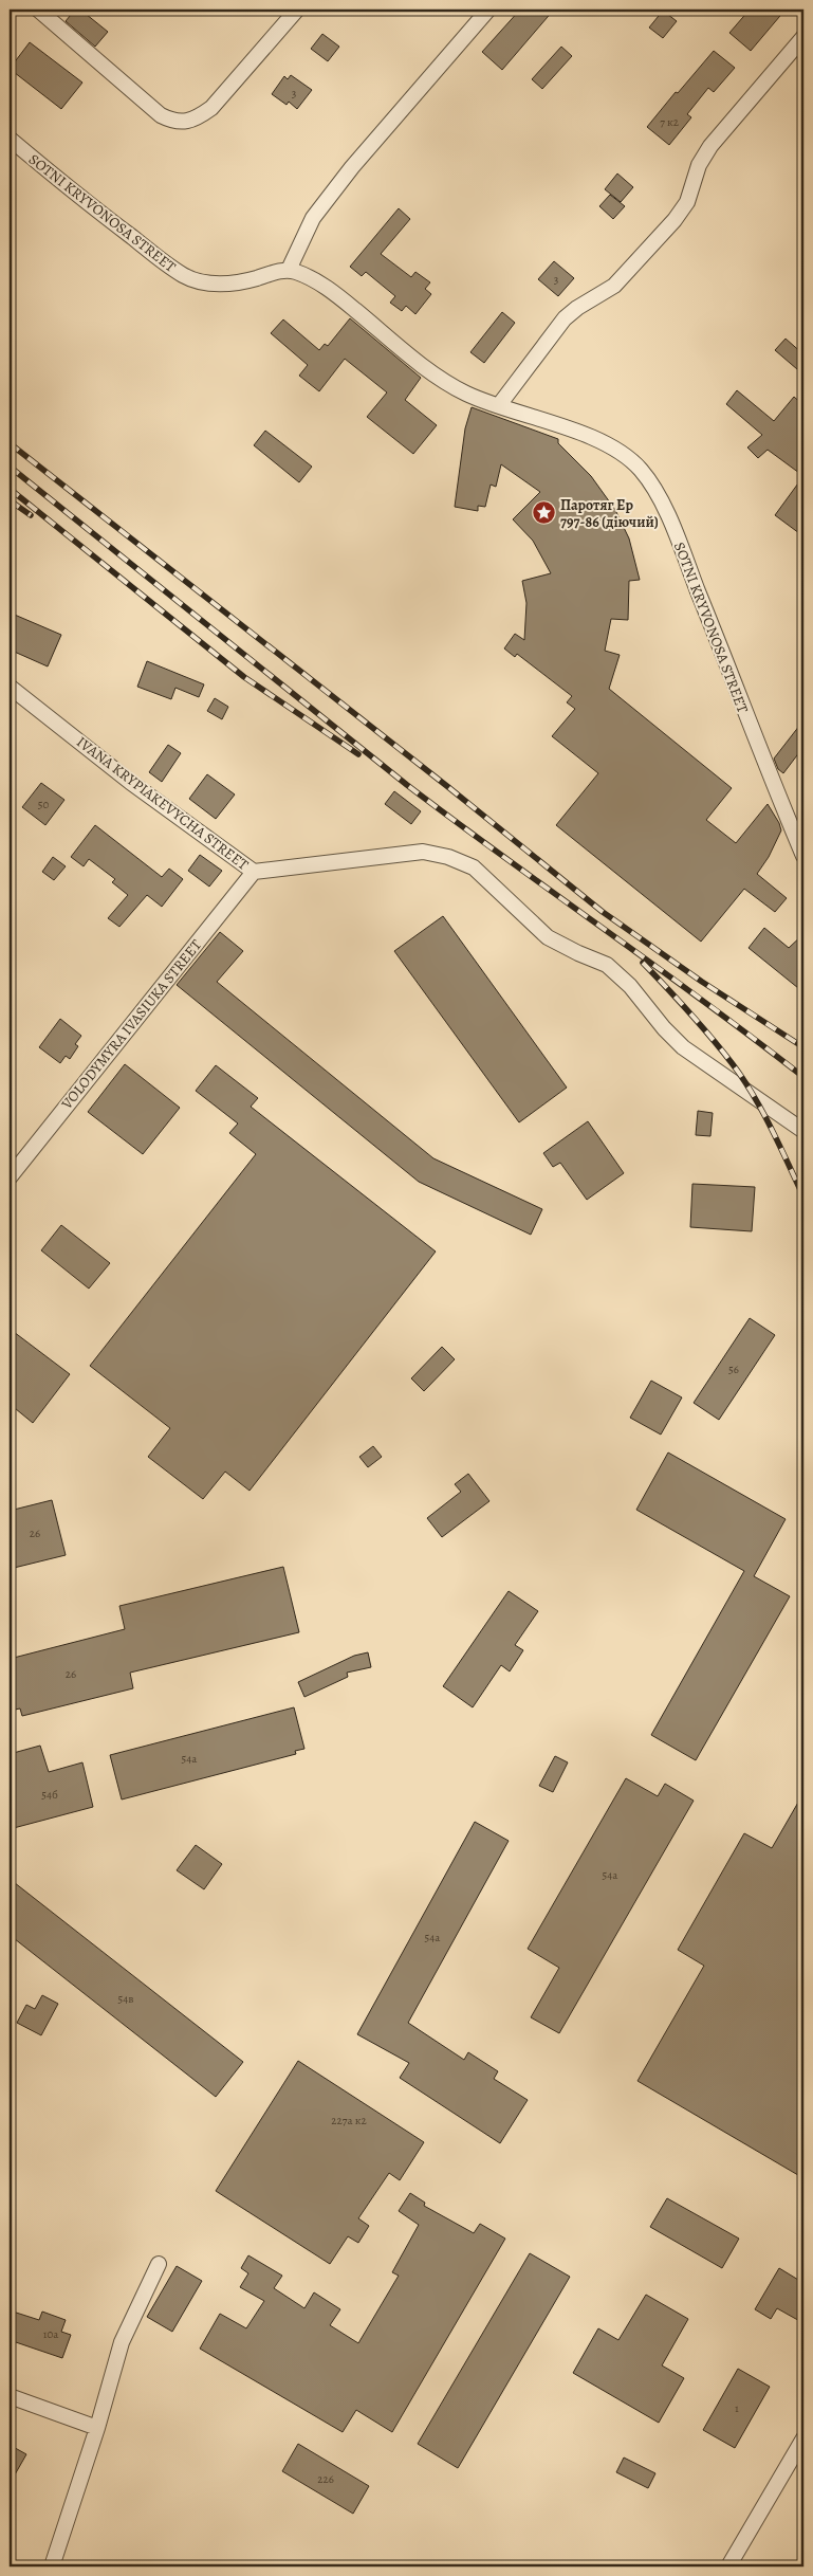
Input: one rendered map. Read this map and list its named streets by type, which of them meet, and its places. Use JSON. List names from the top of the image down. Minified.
{"streets":{"street":["SOTNI KRYVONOSA STREET","IVANA KRYPIAKEVYCHA STREET","VOLODYMYRA IVASIUKA STREET"]},"crossings":[["IVANA KRYPIAKEVYCHA STREET","VOLODYMYRA IVASIUKA STREET"]],"places":{"place":["Паротяг Ер 797-86 (діючий)"]},"house_numbers":["3","7 к2","3","50","56","26","26","54а","54б","54а","54а","54в","227а к2","10а","1","226"]}
